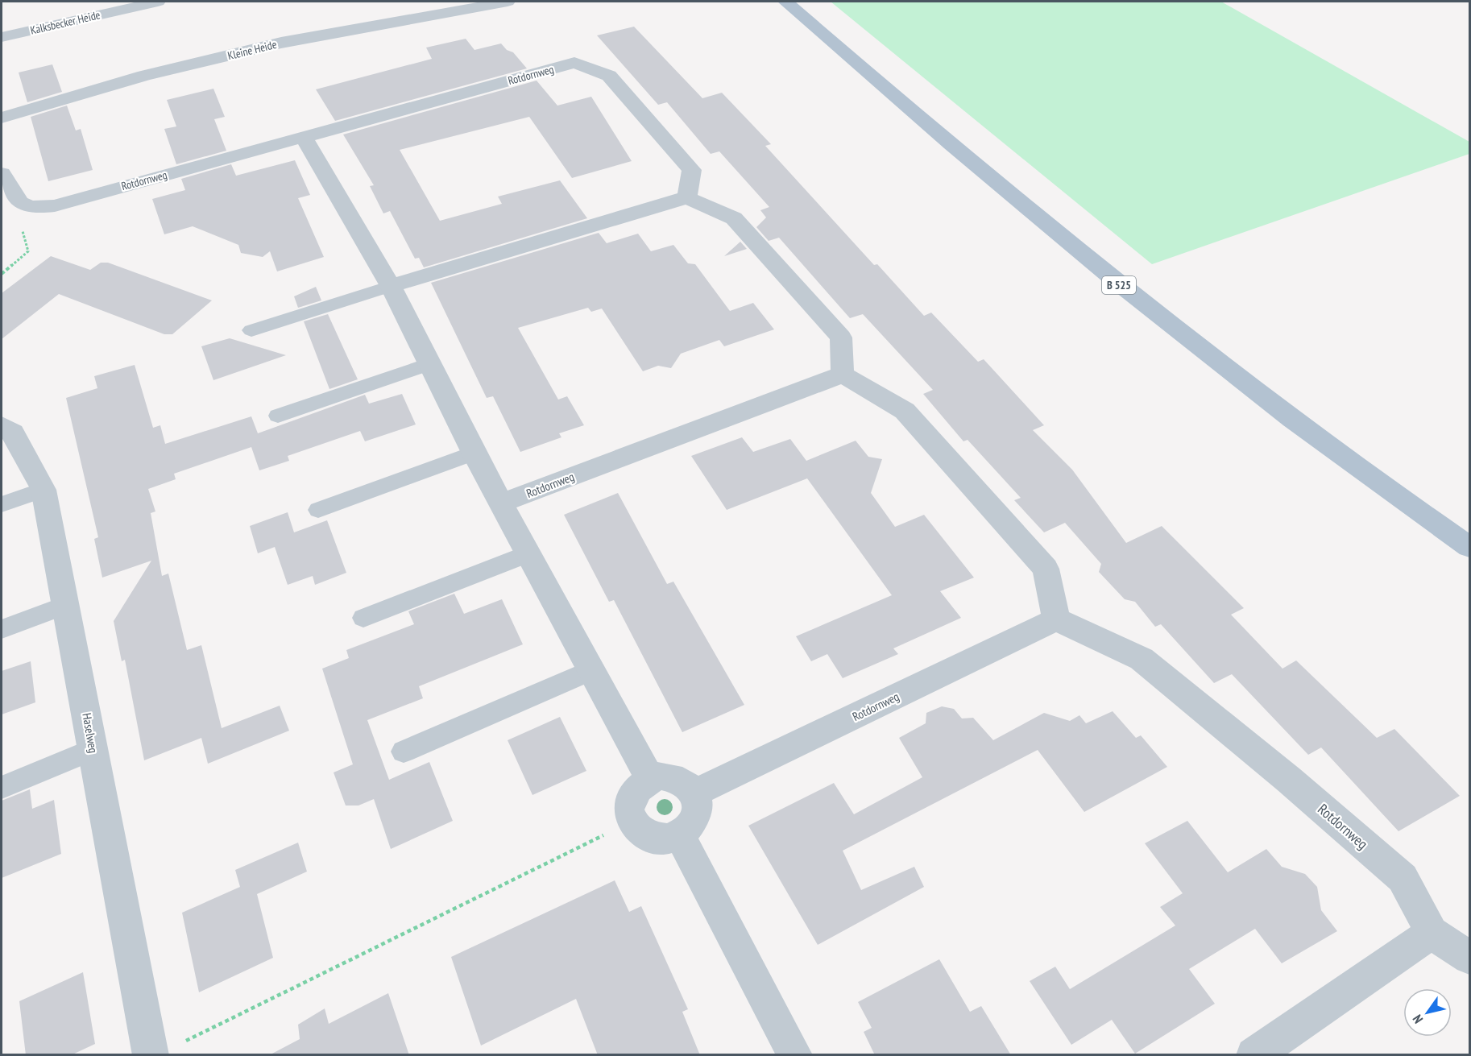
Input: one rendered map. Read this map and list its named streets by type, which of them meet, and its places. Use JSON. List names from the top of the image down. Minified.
{"streets":{"main road":["B 525"],"street":["Kalksbecker Heide","Kleine Heide","Rotdornweg","Haselweg"]},"north":"bottom left"}
